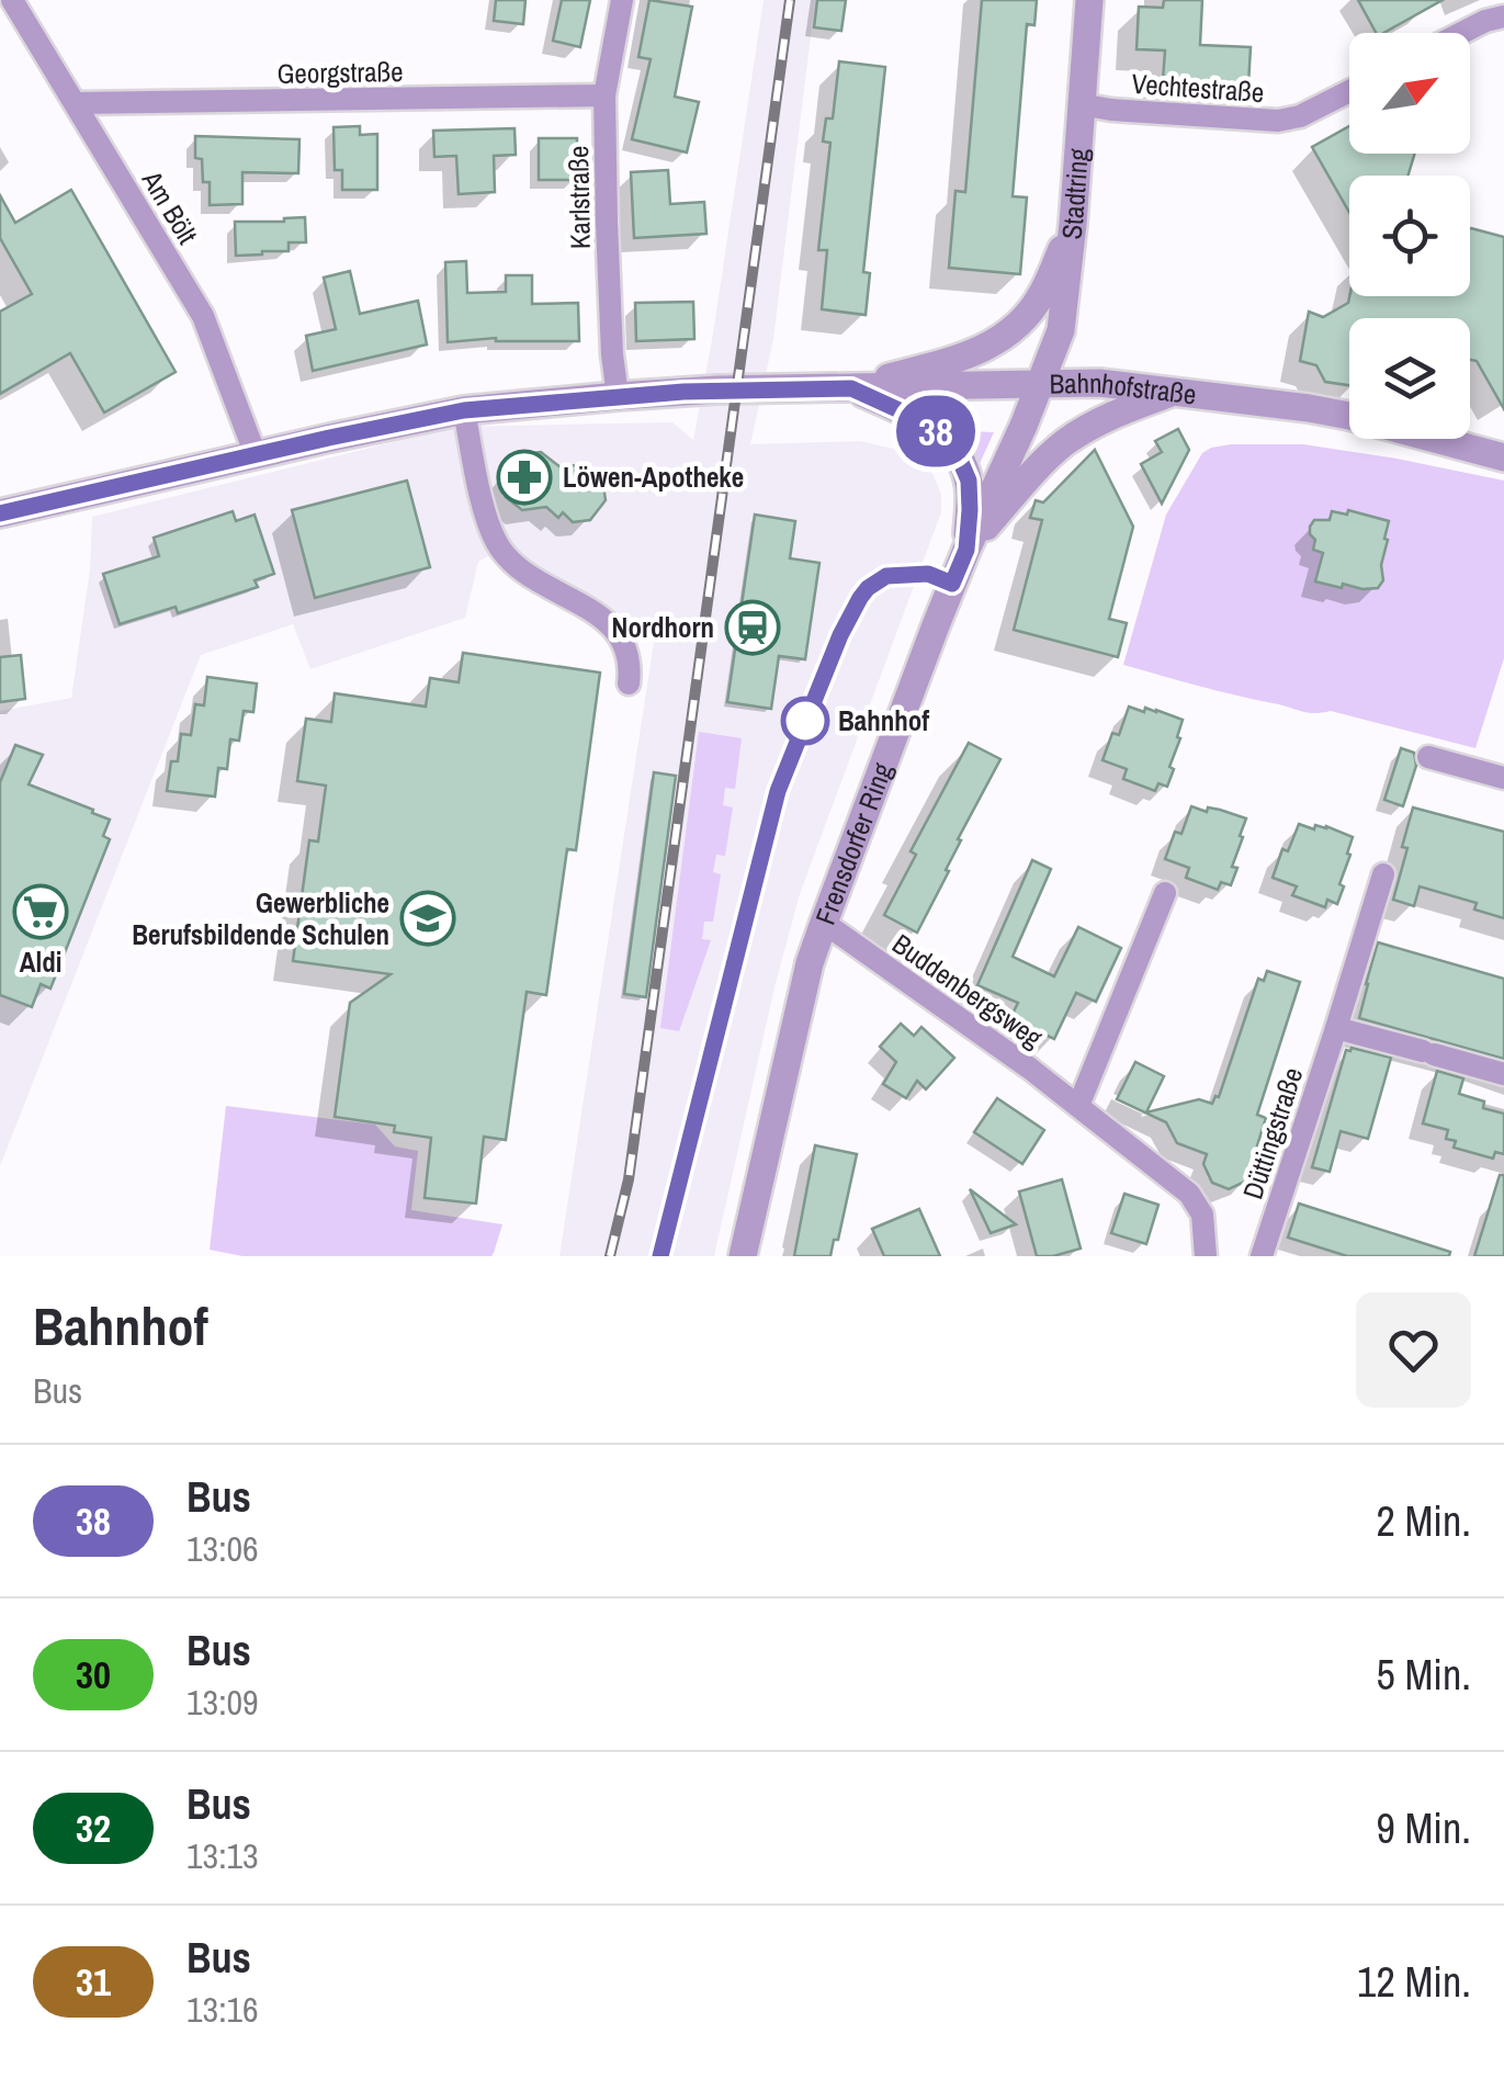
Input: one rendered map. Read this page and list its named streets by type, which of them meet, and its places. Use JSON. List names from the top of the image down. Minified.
{"streets":{"street":["Georgstraße","Vechtestraße","Stadtring","Karlstraße","Am Bölt","Bahnhofstraße","Frensdorfer Ring","Buddenbergsweg","Düttingstraße"]},"crossings":[["Georgstraße","Karlstraße"],["Georgstraße","Am Bölt"],["Vechtestraße","Stadtring"],["Stadtring","Bahnhofstraße"],["Stadtring","Frensdorfer Ring"],["Karlstraße","Bahnhofstraße"],["Am Bölt","Bahnhofstraße"],["Bahnhofstraße","Frensdorfer Ring"],["Frensdorfer Ring","Buddenbergsweg"]],"places":{"pharmacy":["Löwen-Apotheke"],"station":["Nordhorn"],"other":["Bahnhof"],"supermarket":["Aldi"],"school or university":["Gewerbliche Berufsbildende Schulen"]},"lines":["bus line 38"],"north":"top right","page":{"on_map":"38","heading":["Bahnhof","Bus"],"list":[{"mark":"38","name":"Bus","note":"13:06","value":"2 Min."},{"mark":"30","name":"Bus","note":"13:09","value":"5 Min."},{"mark":"32","name":"Bus","note":"13:13","value":"9 Min."},{"mark":"31","name":"Bus","note":"13:16","value":"12 Min."}]}}
